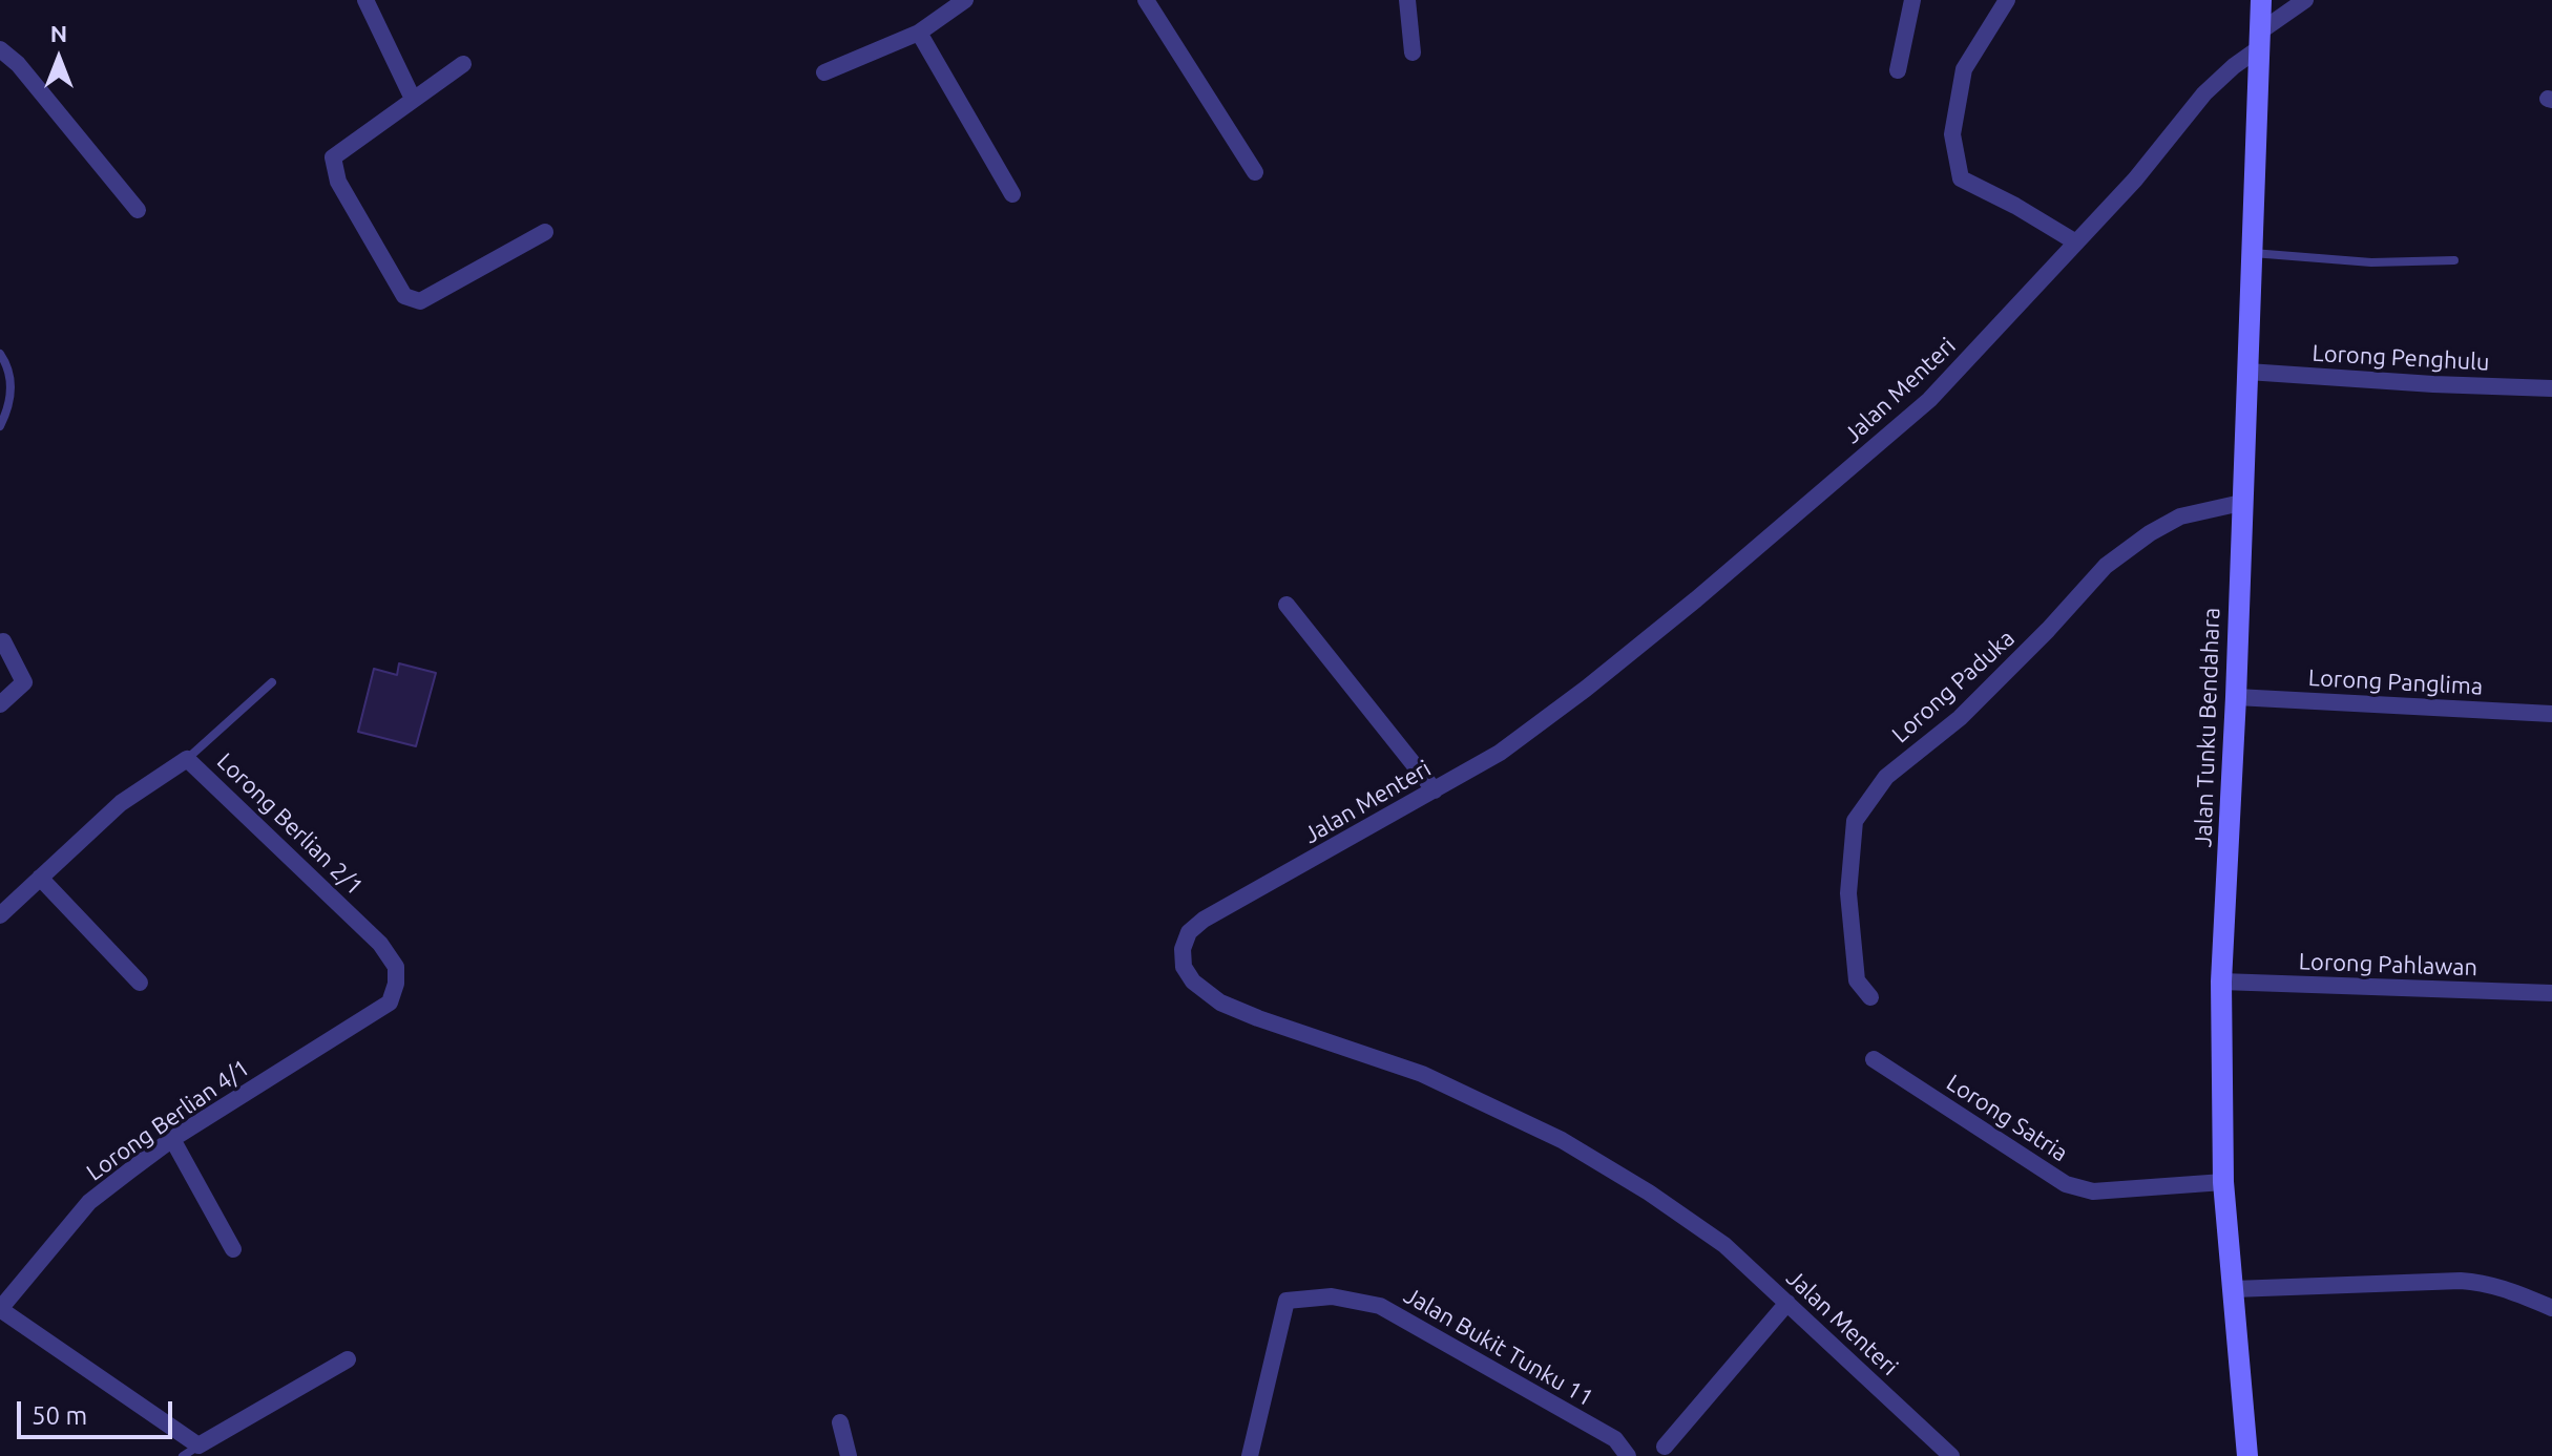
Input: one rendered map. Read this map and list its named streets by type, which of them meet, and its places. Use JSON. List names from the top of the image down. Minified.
{"streets":{"street":["Lorong Penghulu","Jalan Menteri","Lorong Panglima","Lorong Paduka","Jalan Tunku Bendahara","Lorong Berlian 2/1","Lorong Pahlawan","Lorong Satria","Lorong Berlian 4/1","Jalan Bukit Tunku 11"]},"crossings":[["Lorong Penghulu","Jalan Tunku Bendahara"],["Jalan Menteri","Jalan Tunku Bendahara"],["Lorong Panglima","Jalan Tunku Bendahara"],["Lorong Paduka","Jalan Tunku Bendahara"],["Jalan Tunku Bendahara","Lorong Pahlawan"],["Jalan Tunku Bendahara","Lorong Satria"],["Lorong Berlian 2/1","Lorong Berlian 4/1"]],"scale_bar":"50 m","north":"top"}
